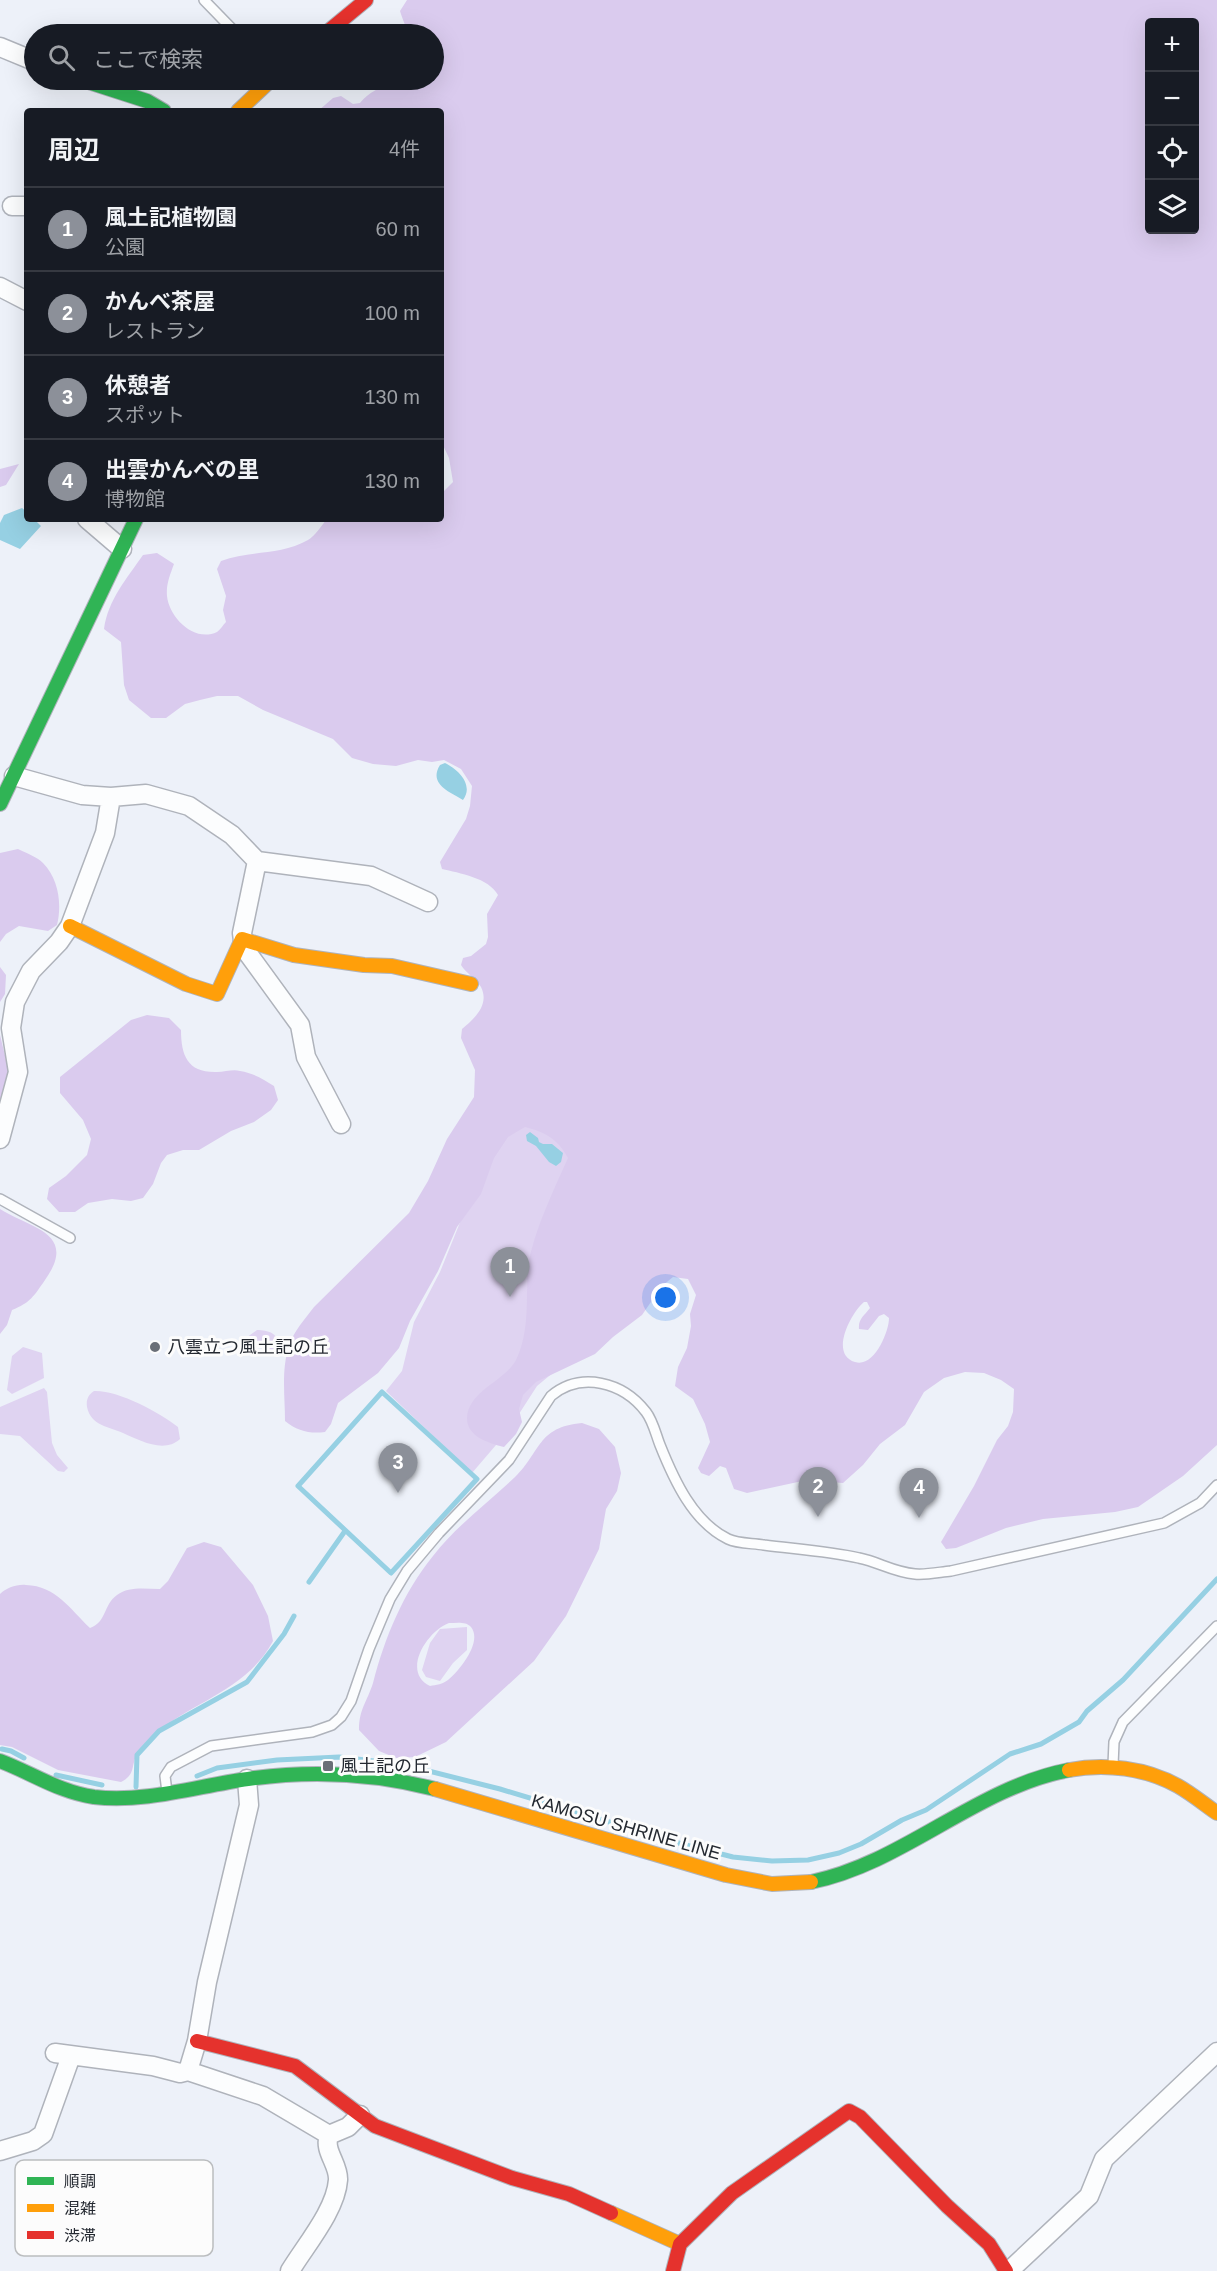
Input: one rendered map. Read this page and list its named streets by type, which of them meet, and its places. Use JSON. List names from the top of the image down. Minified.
{"streets":{"main road":["KAMOSU SHRINE LINE"]},"places":{"other":["八雲立つ風土記の丘"],"transit":["風土記の丘"]},"legend":["順調","混雑","渋滞"],"page":{"map_buttons":["+","−"],"search":"ここで検索","heading":["周辺","4件"],"list":[{"mark":"1","name":"風土記植物園","note":"公園","value":"60 m"},{"mark":"2","name":"かんべ茶屋","note":"レストラン","value":"100 m"},{"mark":"3","name":"休憩者","note":"スポット","value":"130 m"},{"mark":"4","name":"出雲かんべの里","note":"博物館","value":"130 m"}],"pins":["1","3","2","4"]}}
